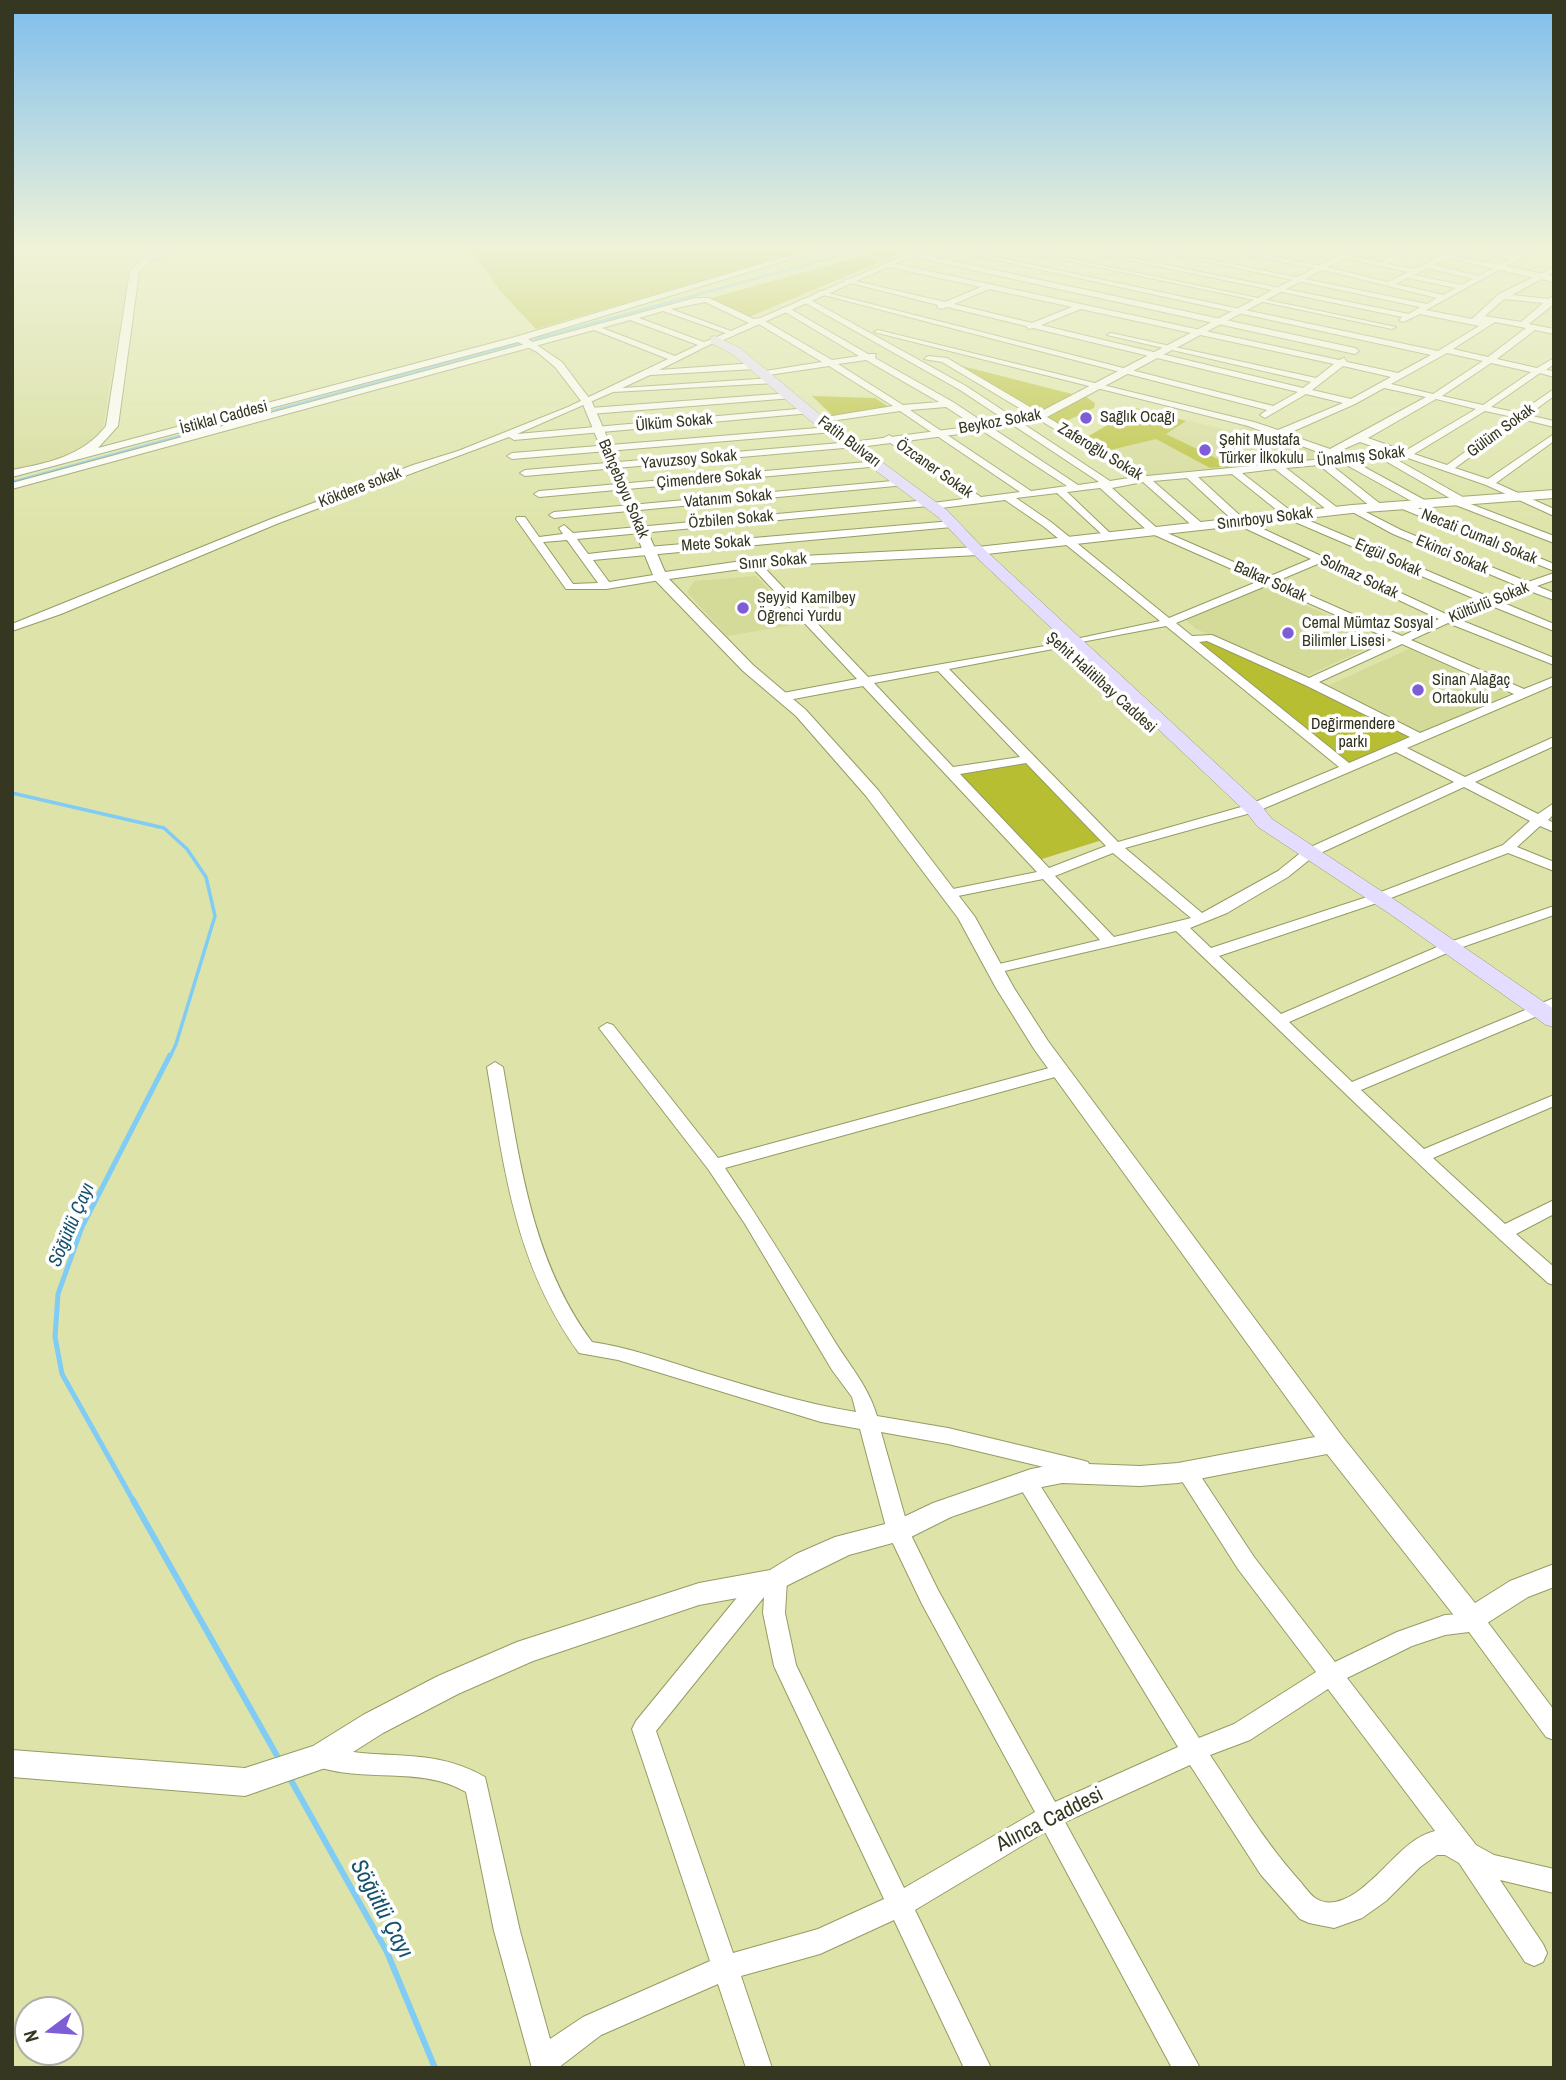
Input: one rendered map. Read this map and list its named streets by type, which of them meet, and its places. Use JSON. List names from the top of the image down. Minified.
{"streets":{"main road":["Fatih Bulvarı","Şehit Halitilbay Caddesi"],"street":["İstiklal Caddesi","Beykoz Sokak","Ülküm Sokak","Gülüm Sokak","Zaferoğlu Sokak","Ünalmış Sokak","Yavuzsoy Sokak","Özcaner Sokak","Çimendere Sokak","Kökdere sokak","Bahçeboyu Sokak","Vatanım Sokak","Sınırboyu Sokak","Özbilen Sokak","Necati Cumalı Sokak","Mete Sokak","Ekinci Sokak","Ergül Sokak","Sınır Sokak","Solmaz Sokak","Balkar Sokak","Kültürlü Sokak","Alınca Caddesi"]},"crossings":[["Beykoz Sokak","Fatih Bulvarı"],["Beykoz Sokak","Zaferoğlu Sokak"],["Beykoz Sokak","Yavuzsoy Sokak"],["Beykoz Sokak","Özcaner Sokak"],["Beykoz Sokak","Balkar Sokak"],["Beykoz Sokak","Şehit Halitilbay Caddesi"],["Ülküm Sokak","Kökdere sokak"],["Ülküm Sokak","Bahçeboyu Sokak"],["Fatih Bulvarı","Ünalmış Sokak"],["Fatih Bulvarı","Yavuzsoy Sokak"],["Fatih Bulvarı","Çimendere Sokak"],["Fatih Bulvarı","Vatanım Sokak"],["Fatih Bulvarı","Sınırboyu Sokak"],["Fatih Bulvarı","Özbilen Sokak"],["Fatih Bulvarı","Mete Sokak"],["Fatih Bulvarı","Sınır Sokak"],["Fatih Bulvarı","Şehit Halitilbay Caddesi"],["Zaferoğlu Sokak","Ünalmış Sokak"],["Zaferoğlu Sokak","Sınırboyu Sokak"],["Zaferoğlu Sokak","Balkar Sokak"],["Ünalmış Sokak","Özcaner Sokak"],["Ünalmış Sokak","Özbilen Sokak"],["Ünalmış Sokak","Ergül Sokak"],["Ünalmış Sokak","Solmaz Sokak"],["Ünalmış Sokak","Balkar Sokak"],["Yavuzsoy Sokak","Bahçeboyu Sokak"],["Yavuzsoy Sokak","Şehit Halitilbay Caddesi"],["Çimendere Sokak","Bahçeboyu Sokak"],["Çimendere Sokak","Şehit Halitilbay Caddesi"],["Kökdere sokak","Bahçeboyu Sokak"],["Bahçeboyu Sokak","Vatanım Sokak"],["Bahçeboyu Sokak","Özbilen Sokak"],["Bahçeboyu Sokak","Mete Sokak"],["Bahçeboyu Sokak","Sınır Sokak"],["Vatanım Sokak","Şehit Halitilbay Caddesi"],["Sınırboyu Sokak","Necati Cumalı Sokak"],["Sınırboyu Sokak","Ekinci Sokak"],["Sınırboyu Sokak","Ergül Sokak"],["Sınırboyu Sokak","Sınır Sokak"],["Sınırboyu Sokak","Solmaz Sokak"],["Sınırboyu Sokak","Balkar Sokak"],["Sınırboyu Sokak","Şehit Halitilbay Caddesi"],["Özbilen Sokak","Sınır Sokak"],["Özbilen Sokak","Şehit Halitilbay Caddesi"],["Mete Sokak","Şehit Halitilbay Caddesi"],["Ekinci Sokak","Kültürlü Sokak"],["Ergül Sokak","Kültürlü Sokak"],["Sınır Sokak","Şehit Halitilbay Caddesi"],["Solmaz Sokak","Kültürlü Sokak"],["Balkar Sokak","Kültürlü Sokak"]],"water":["Söğütlü Çayı"],"parks":["Değirmendere parkı"],"places":["Sağlık Ocağı","Şehit Mustafa Türker İlkokulu","Seyyid Kamilbey Öğrenci Yurdu","Cemal Mümtaz Sosyal Bilimler Lisesi","Sinan Alağaç Ortaokulu"],"north":"left"}
